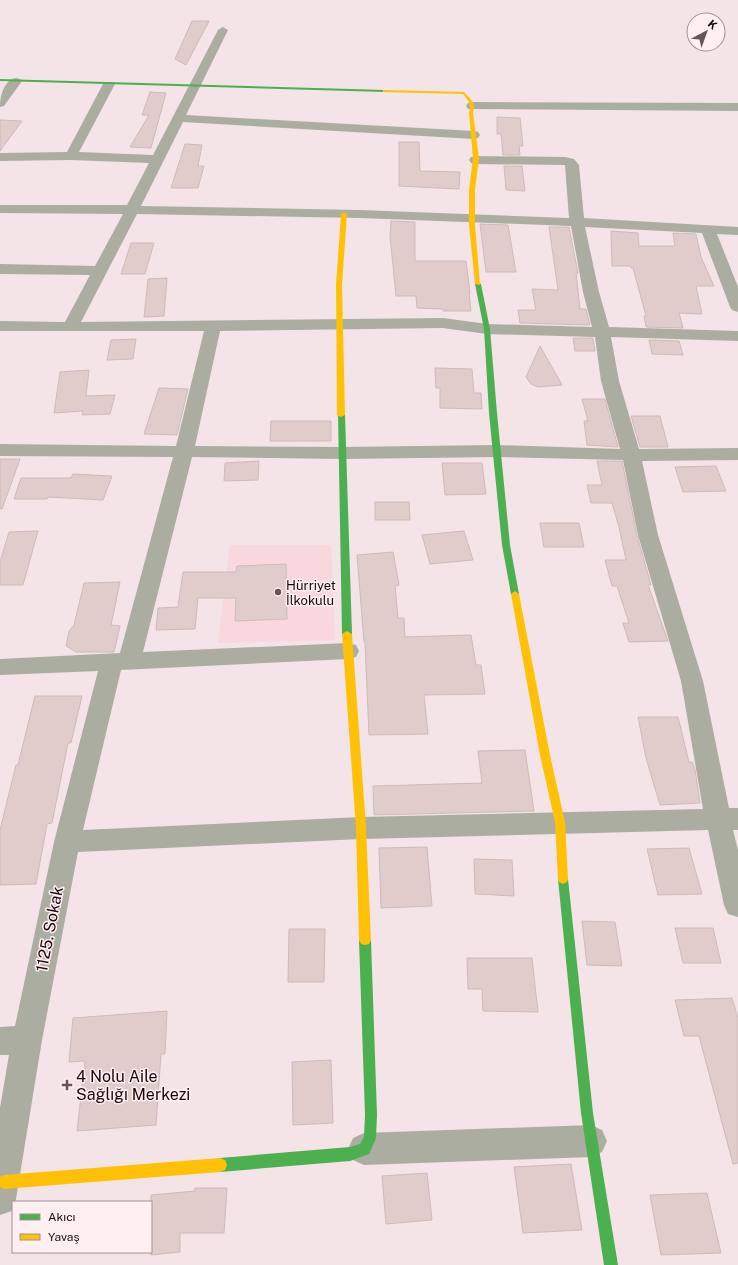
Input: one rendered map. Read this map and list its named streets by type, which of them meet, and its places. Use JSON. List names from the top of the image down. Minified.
{"streets":{"street":["1125. Sokak"]},"places":{"other":["Hürriyet İlkokulu"],"health":["4 Nolu Aile Sağlığı Merkezi"]},"legend":["Akıcı","Yavaş"],"north":"top right"}
